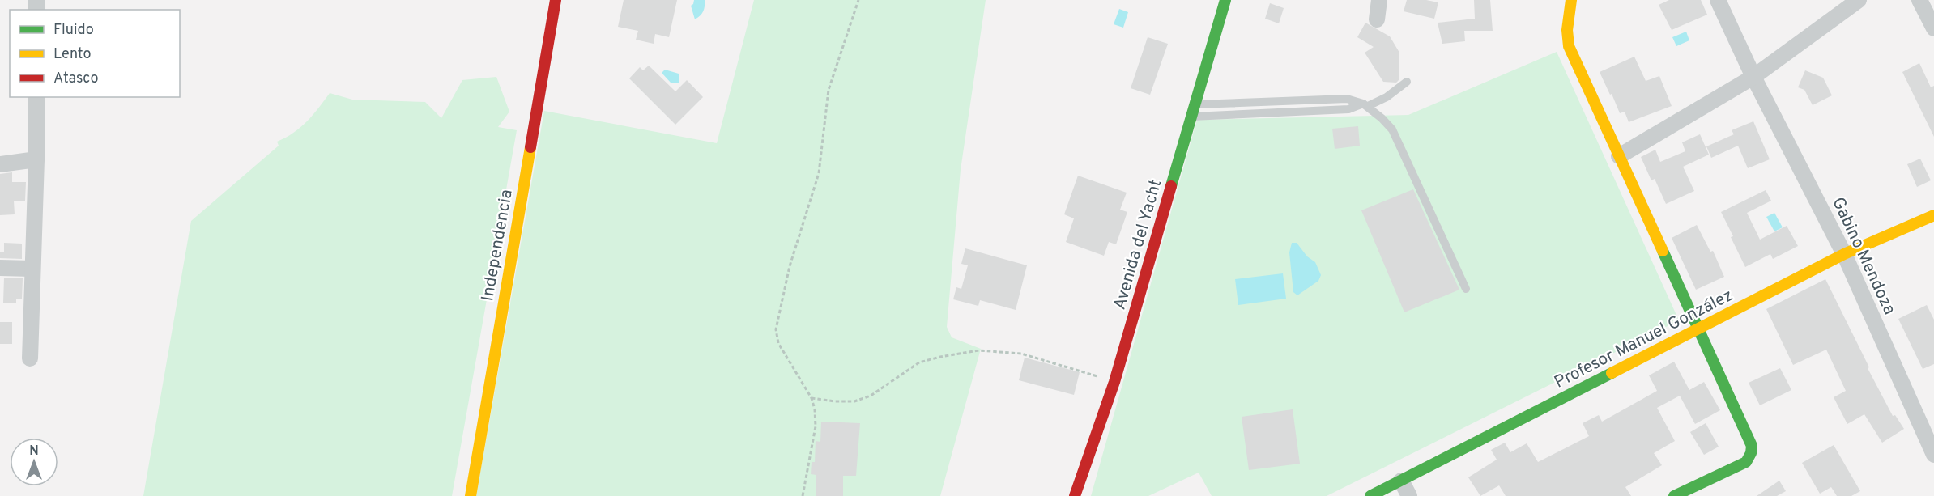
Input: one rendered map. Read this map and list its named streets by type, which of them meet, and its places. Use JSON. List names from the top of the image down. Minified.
{"streets":{"street":["Avenida del Yacht","Independencia","Gabino Mendoza","Profesor Manuel González"]},"crossings":[["Gabino Mendoza","Profesor Manuel González"]],"legend":["Fluido","Lento","Atasco"],"north":"top"}
